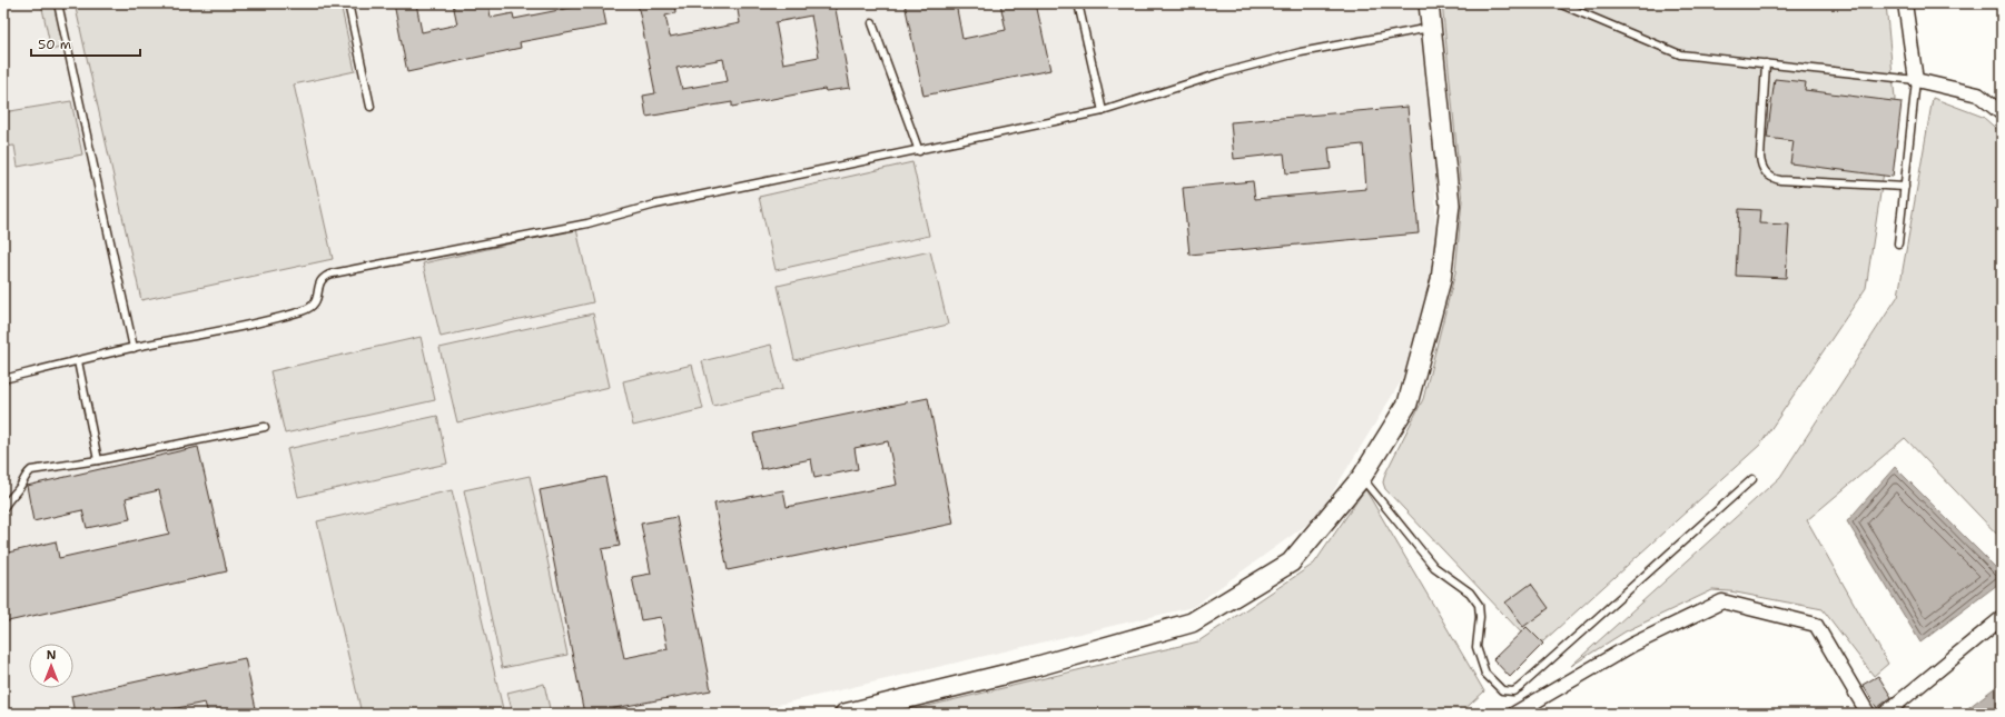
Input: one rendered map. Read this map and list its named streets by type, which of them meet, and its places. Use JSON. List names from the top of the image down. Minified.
{"scale_bar":"50 m","north":"top"}
